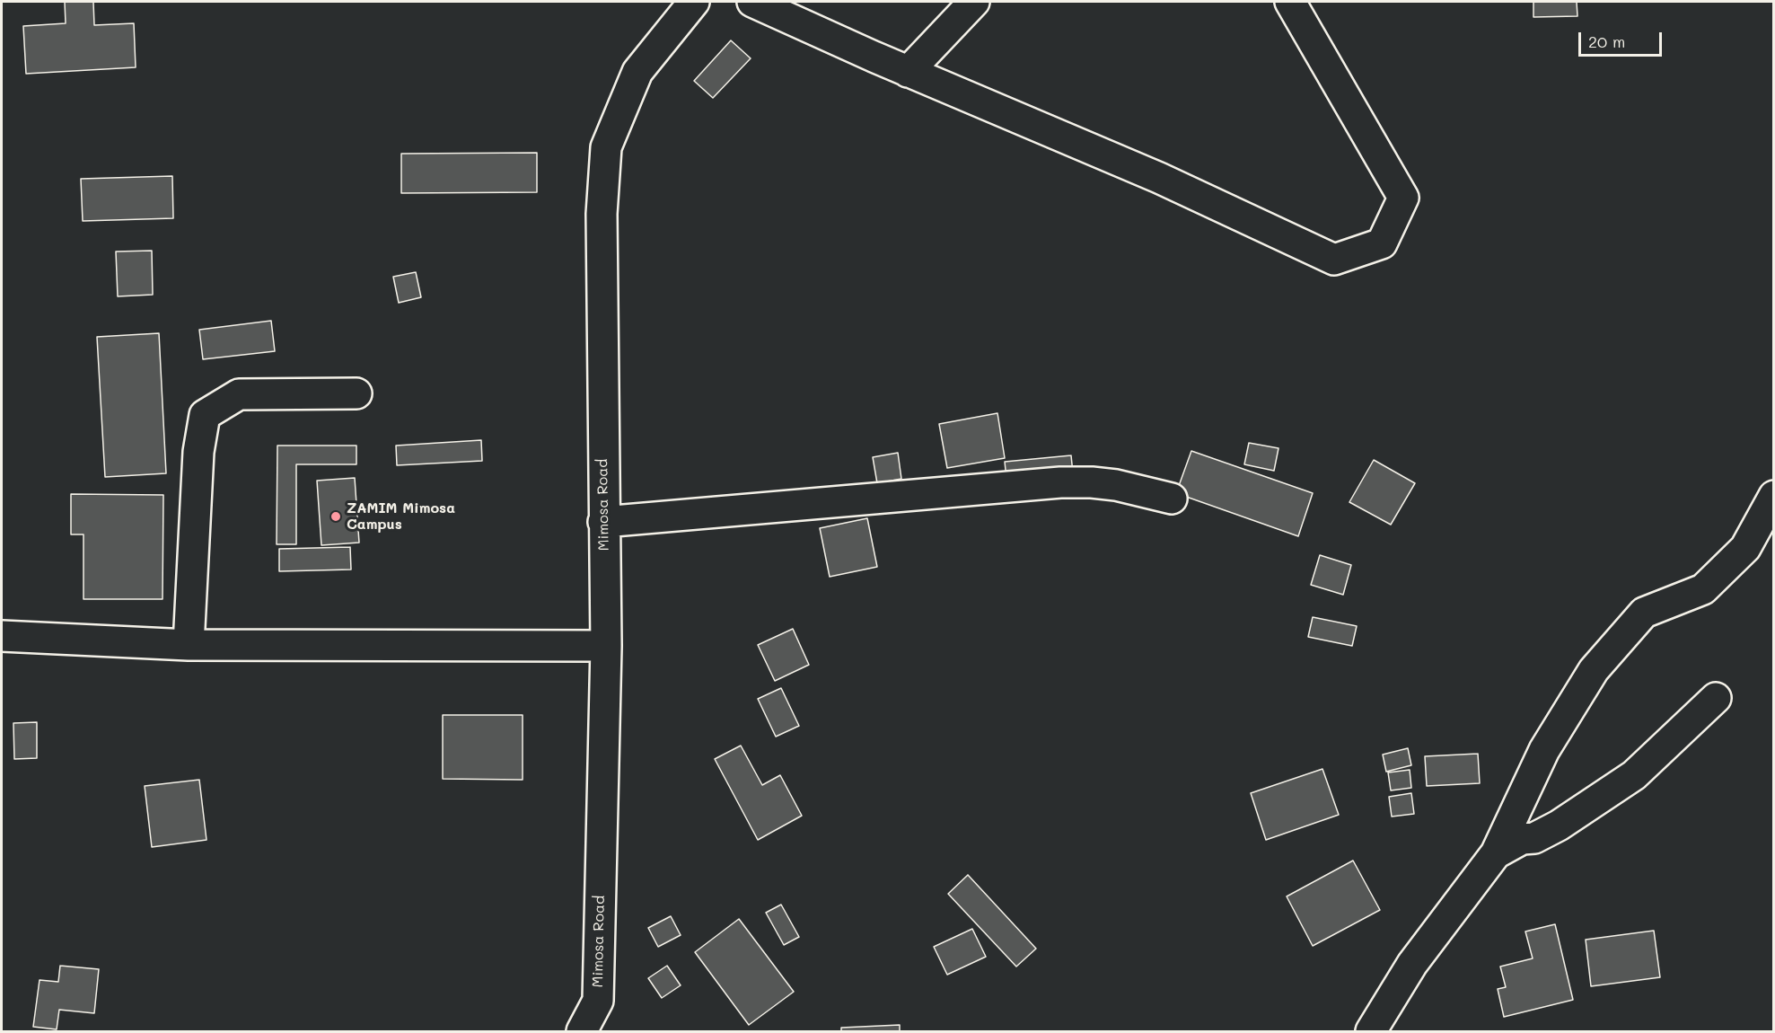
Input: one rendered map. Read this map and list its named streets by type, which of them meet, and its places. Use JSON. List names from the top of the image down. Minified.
{"streets":{"street":["Mimosa Road"]},"places":["ZAMIM Mimosa Campus"],"scale_bar":"20 m"}
